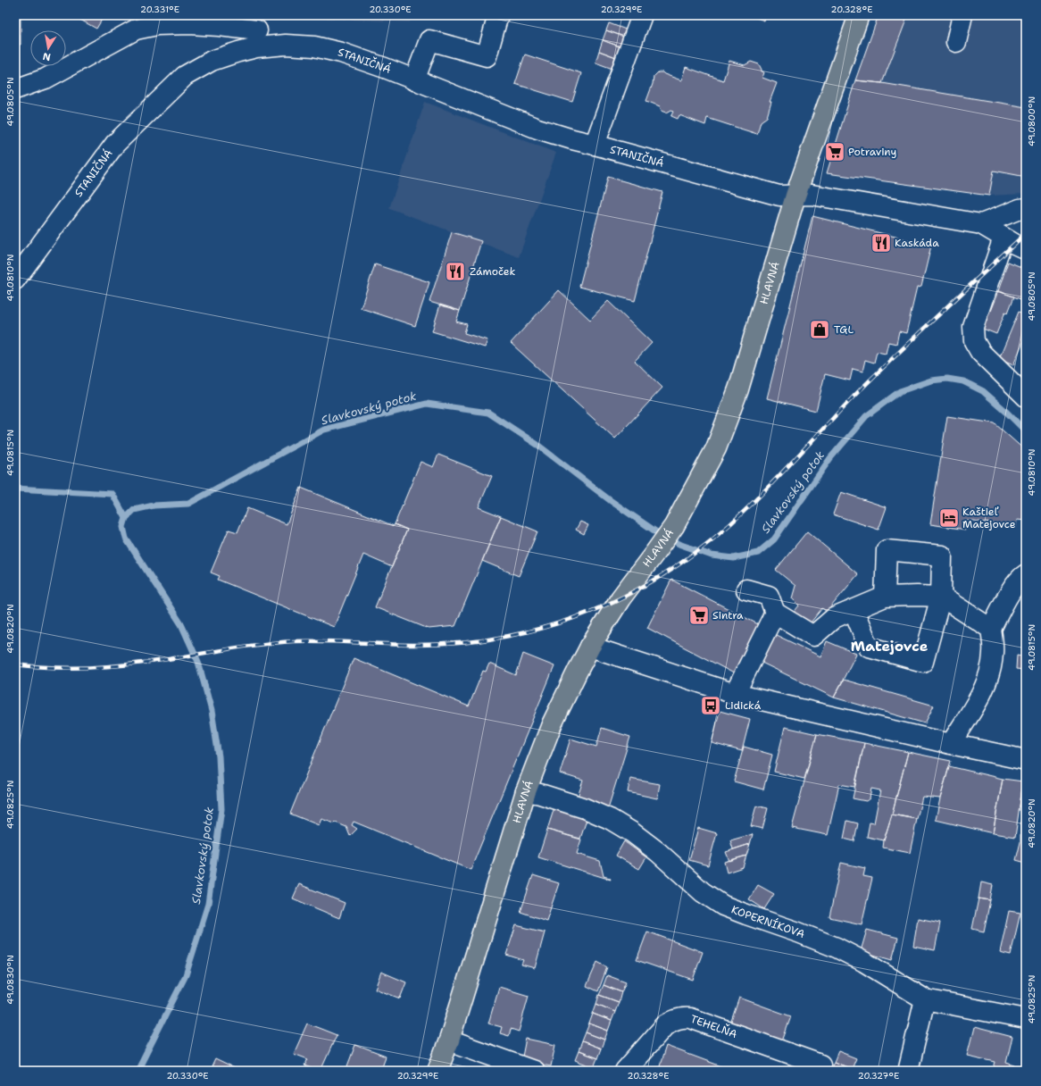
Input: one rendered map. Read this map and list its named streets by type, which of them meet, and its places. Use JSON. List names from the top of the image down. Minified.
{"streets":{"main road":["HLAVNÁ"],"street":["STANIČNÁ","KOPERNÍKOVA","TEHELŇA"]},"crossings":[["STANIČNÁ","HLAVNÁ"],["HLAVNÁ","KOPERNÍKOVA"]],"districts":["Matejovce"],"water":["Slavkovský potok"],"places":{"supermarket":["Potraviny","Sintra"],"restaurant":["Kaskáda","Zámoček"],"shop":["TGL"],"hotel":["Kaštieľ Matejovce"],"bus stop":["Lidická"]},"north":"bottom","coordinates":["20.331°E","20.330°E","20.329°E","20.328°E","49.0805°N","49.0800°N","49.0810°N","49.0815°N","49.0820°N","49.0825°N","49.0830°N","20.327°E"]}
